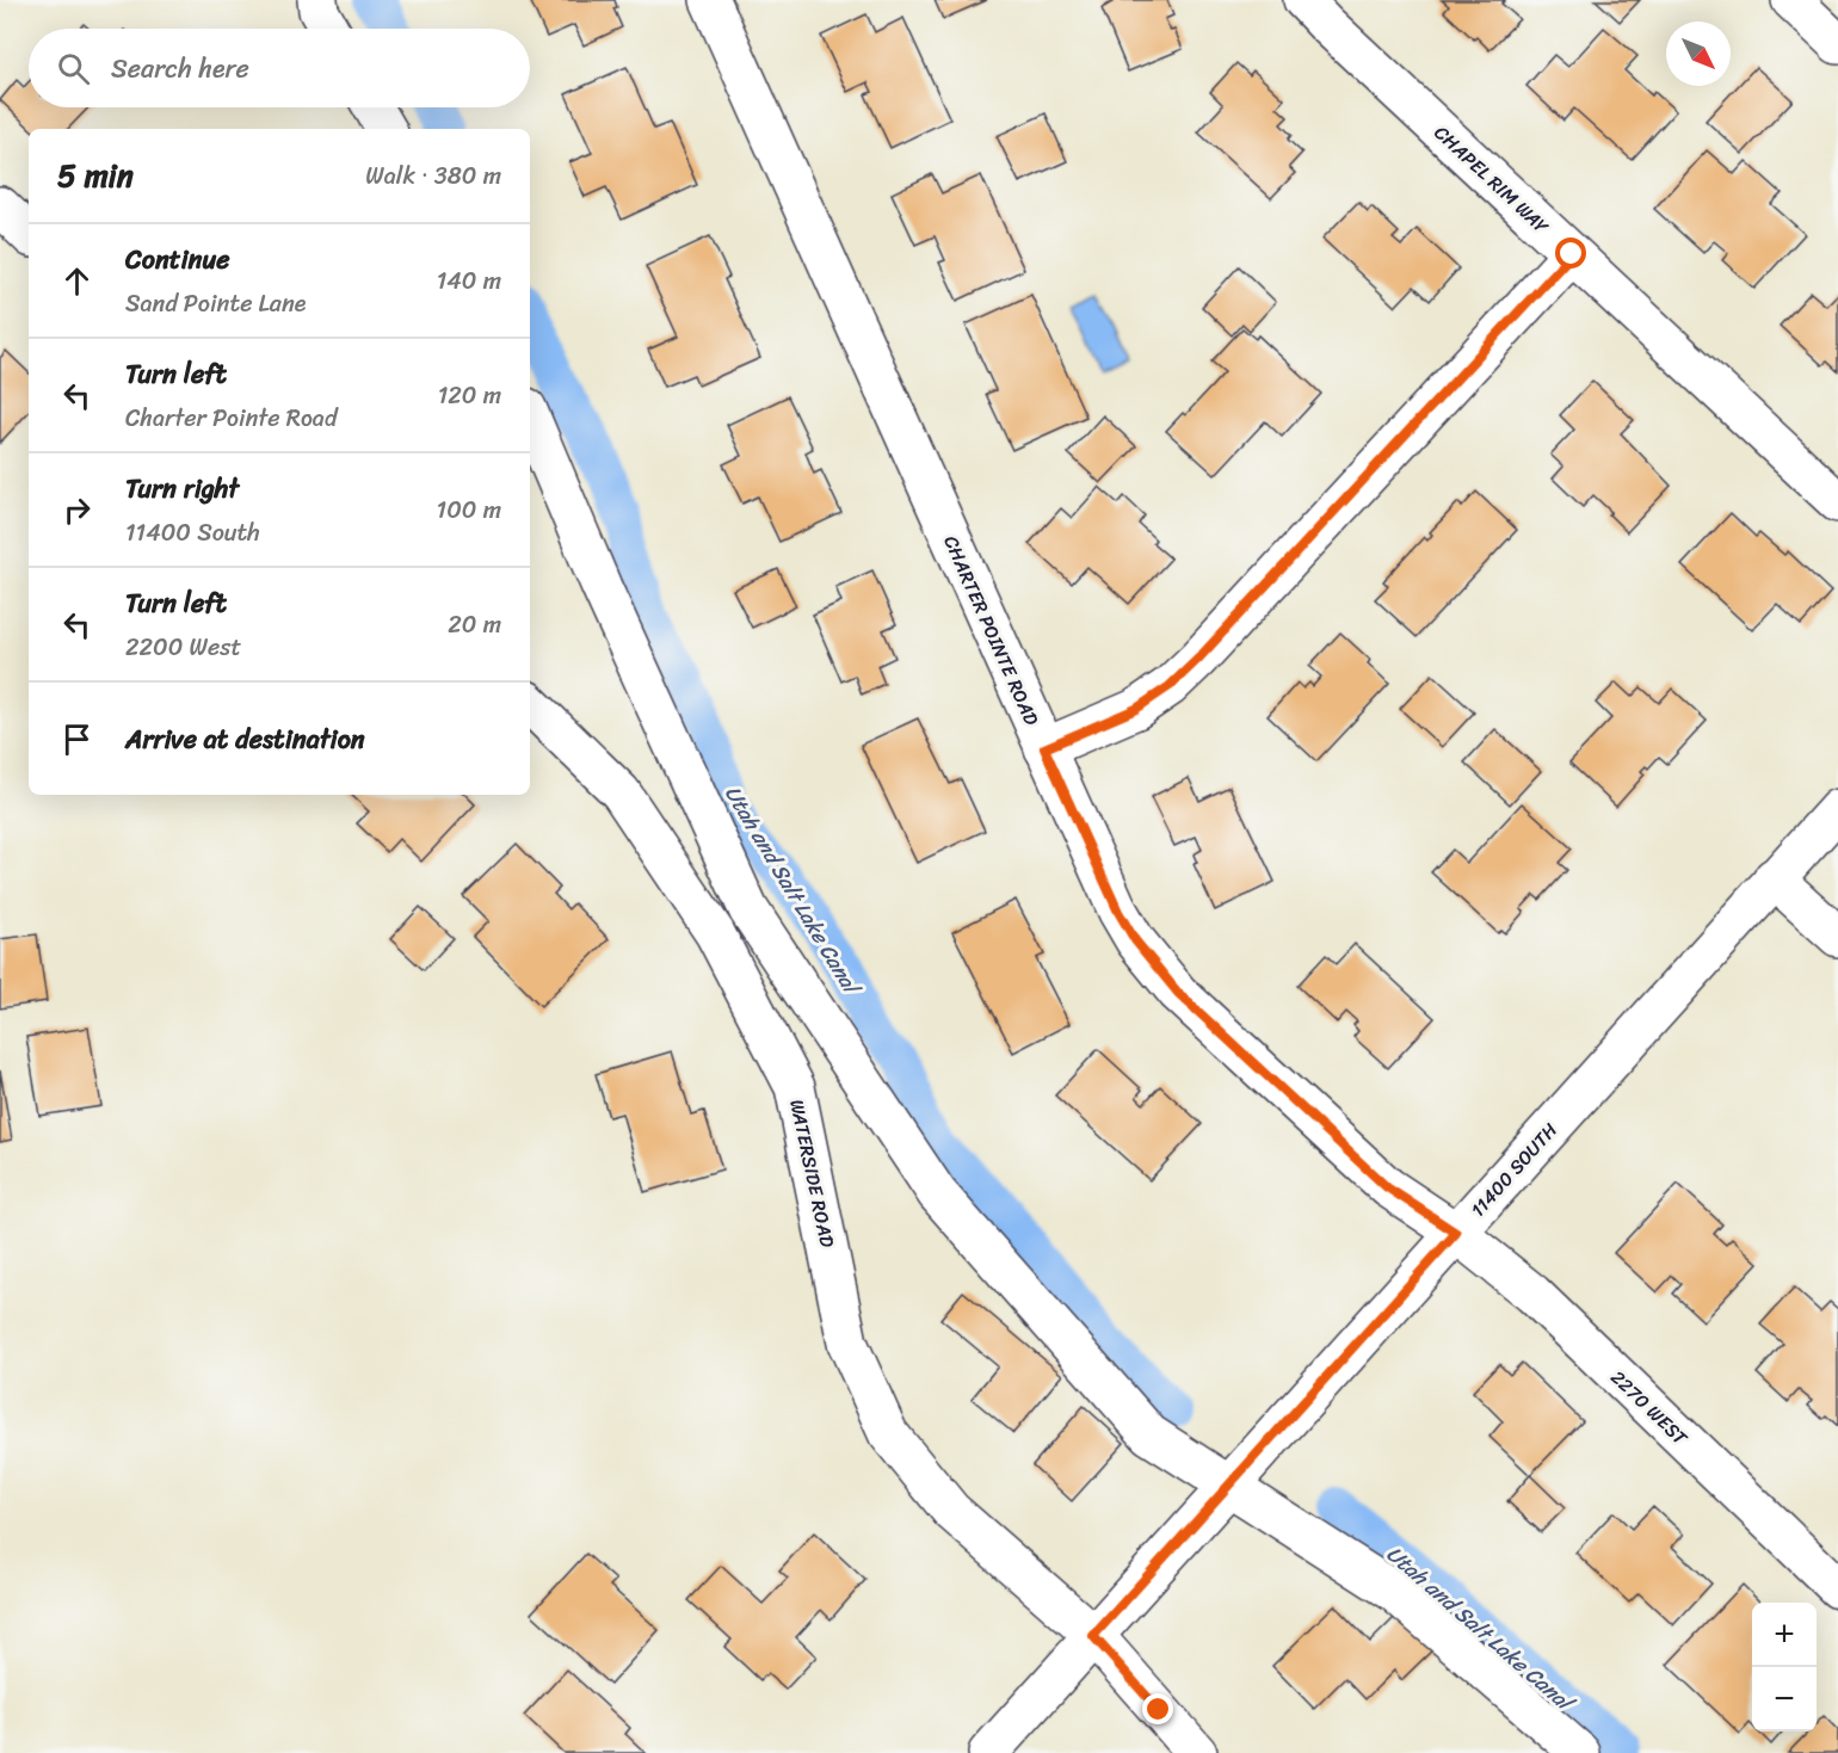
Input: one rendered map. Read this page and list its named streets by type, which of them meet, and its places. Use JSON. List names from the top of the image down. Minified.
{"streets":{"street":["CHAPEL RIM WAY","CHARTER POINTE ROAD","11400 SOUTH","WATERSIDE ROAD","2270 WEST"]},"crossings":[["CHARTER POINTE ROAD","11400 SOUTH"],["CHARTER POINTE ROAD","2270 WEST"],["11400 SOUTH","WATERSIDE ROAD"],["11400 SOUTH","2270 WEST"]],"water":["Utah and Salt Lake Canal"],"north":"bottom right","page":{"search":"Search here","heading":["5 min","Walk · 380 m"],"list":[["Continue","Sand Pointe Lane","140 m"],["Turn left","Charter Pointe Road","120 m"],["Turn right","11400 South","100 m"],["Turn left","2200 West","20 m"],"Arrive at destination"],"map_buttons":["+","−"]}}
